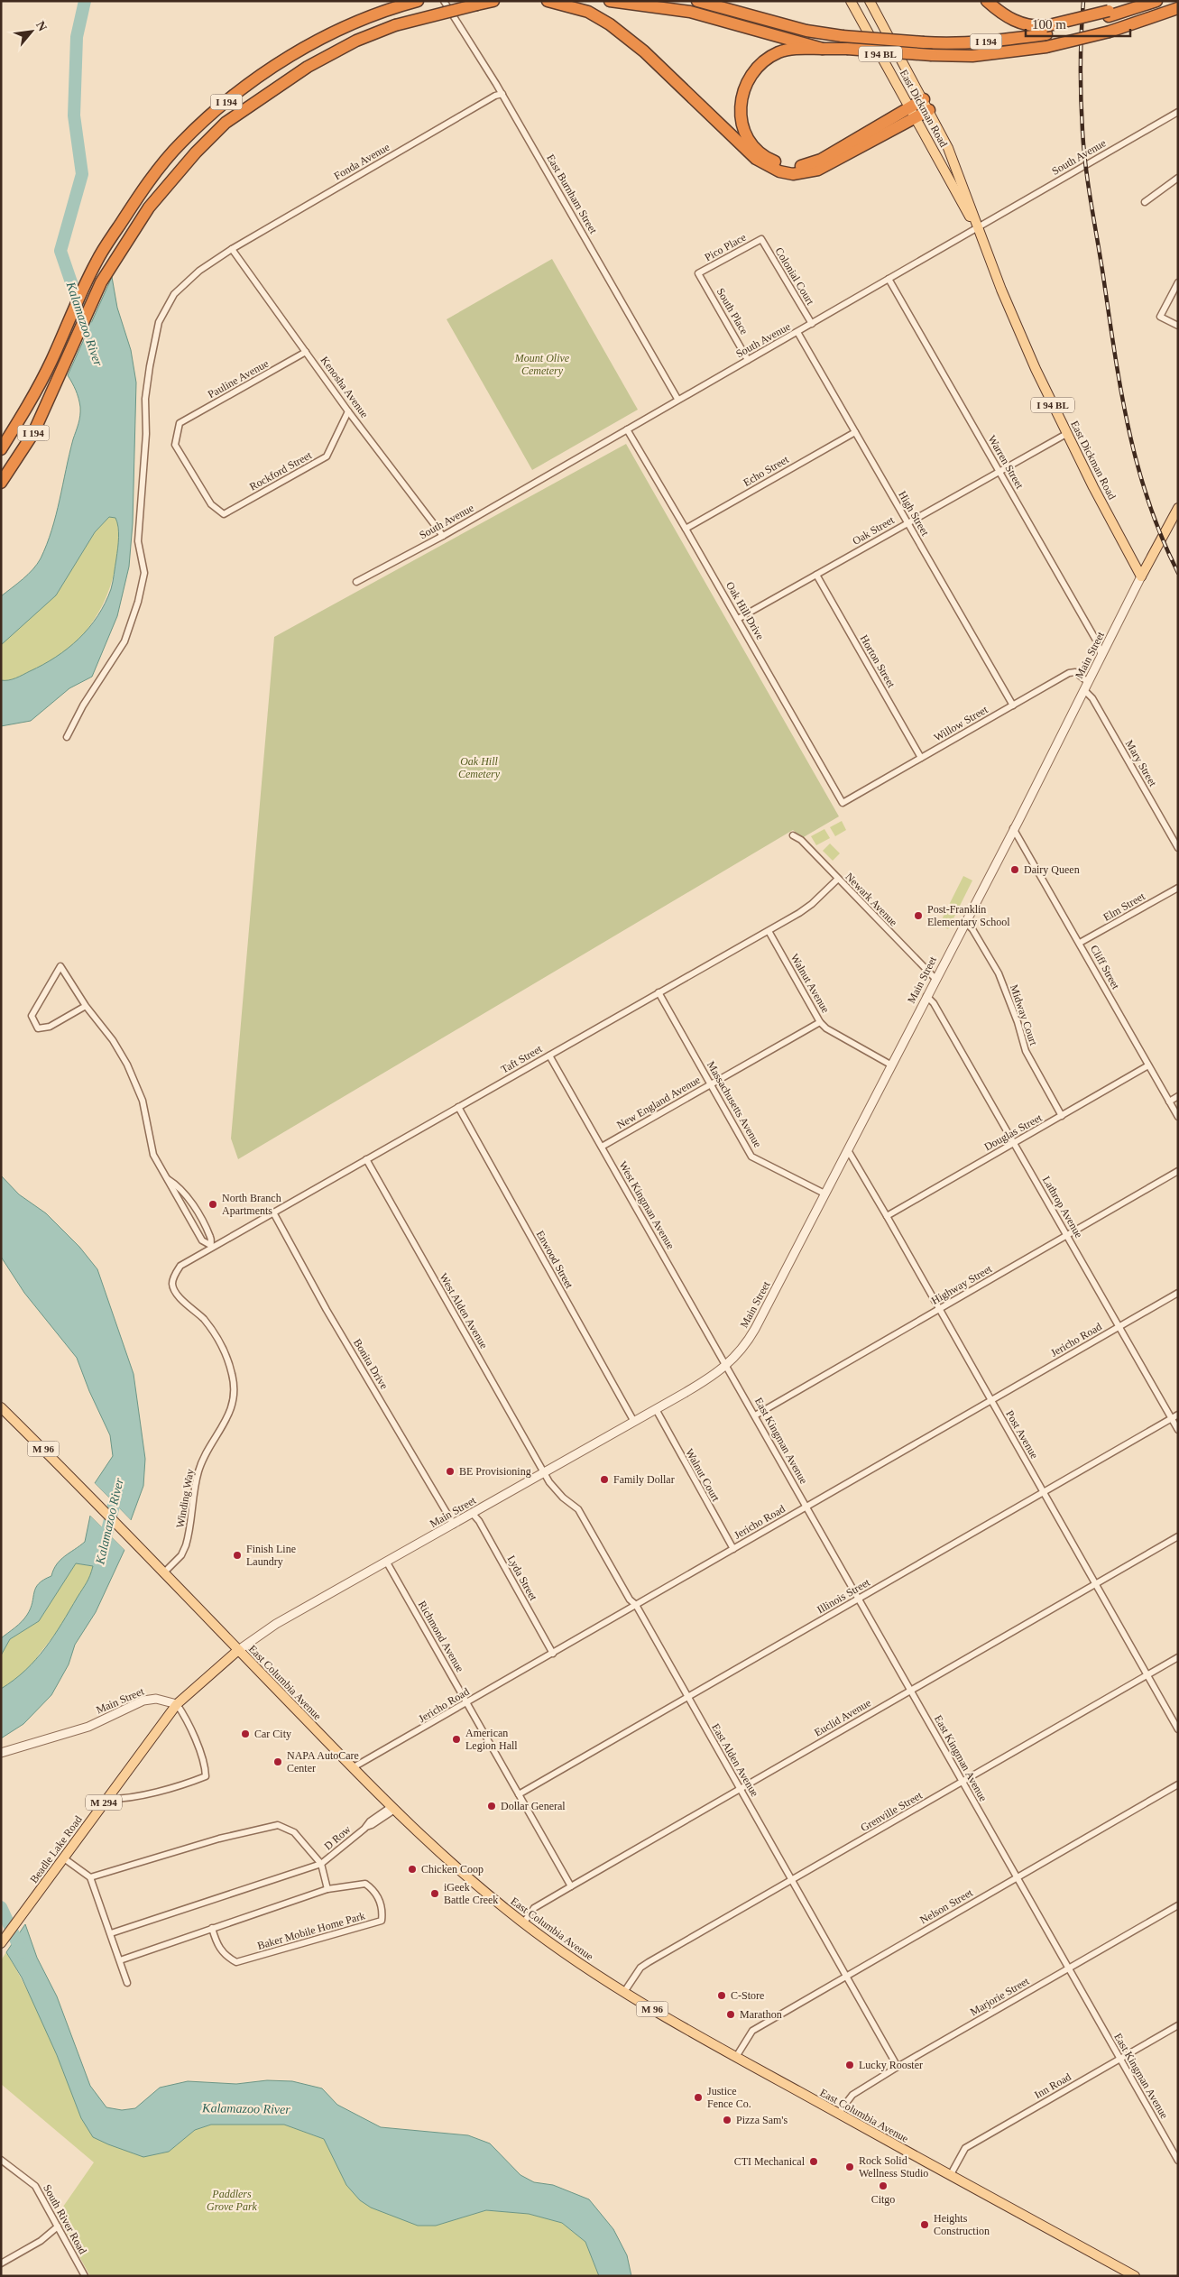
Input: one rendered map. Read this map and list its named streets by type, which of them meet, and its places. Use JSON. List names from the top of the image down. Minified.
{"streets":{"highway":["I 194"],"main road":["I 94 BL","East Dickman Road","Main Street","M 96","East Columbia Avenue","M 294","Beadle Lake Road"],"street":["South Avenue","Fonda Avenue","East Burnham Street","Pico Place","Colonial Court","South Place","Pauline Avenue","Kenosha Avenue","Warren Street","Rockford Street","Echo Street","High Street","Oak Street","Oak Hill Drive","Horton Street","Willow Street","Mary Street","Newark Avenue","Elm Street","Cliff Street","Walnut Avenue","Midway Court","Taft Street","New England Avenue","Massachusetts Avenue","Douglas Street","West Kingman Avenue","Lathrop Avenue","Enwood Street","Highway Street","West Alden Avenue","Jericho Road","Bonita Drive","Post Avenue","East Kingman Avenue","Walnut Court","Winding Way","Lyda Street","Illinois Street","Richmond Avenue","Euclid Avenue","East Alden Avenue","Grenville Street","D Row","Nelson Street","Baker Mobile Home Park","Marjorie Street","Inn Road","South River Road"]},"crossings":[["East Dickman Road","South Avenue"],["East Dickman Road","Oak Street"],["East Dickman Road","Main Street"],["South Avenue","East Burnham Street"],["South Avenue","Colonial Court"],["South Avenue","South Place"],["South Avenue","Kenosha Avenue"],["South Avenue","Warren Street"],["South Avenue","High Street"],["South Avenue","Oak Hill Drive"],["Fonda Avenue","East Burnham Street"],["Fonda Avenue","Kenosha Avenue"],["Pico Place","Colonial Court"],["Pico Place","South Place"],["Pauline Avenue","Kenosha Avenue"],["Pauline Avenue","Rockford Street"],["Kenosha Avenue","Rockford Street"],["Warren Street","Oak Street"],["Warren Street","Main Street"],["Echo Street","High Street"],["Echo Street","Oak Hill Drive"],["High Street","Oak Street"],["High Street","Willow Street"],["Oak Street","Oak Hill Drive"],["Oak Street","Horton Street"],["Oak Hill Drive","Willow Street"],["Main Street","Willow Street"],["Main Street","Mary Street"],["Main Street","Newark Avenue"],["Main Street","Cliff Street"],["Main Street","Walnut Avenue"],["Main Street","Midway Court"],["Main Street","Massachusetts Avenue"],["Main Street","West Kingman Avenue"],["Main Street","Lathrop Avenue"],["Main Street","Enwood Street"],["Main Street","West Alden Avenue"],["Main Street","Bonita Drive"],["Main Street","Post Avenue"],["Main Street","East Kingman Avenue"],["Main Street","Walnut Court"],["Main Street","Lyda Street"],["Main Street","Richmond Avenue"],["Main Street","East Columbia Avenue"],["Main Street","East Alden Avenue"],["Main Street","Beadle Lake Road"],["Horton Street","Willow Street"],["Willow Street","Mary Street"],["Newark Avenue","Taft Street"],["Elm Street","Cliff Street"],["Cliff Street","Douglas Street"],["Walnut Avenue","Taft Street"],["Walnut Avenue","New England Avenue"],["Midway Court","Douglas Street"],["Taft Street","Massachusetts Avenue"],["Taft Street","West Kingman Avenue"],["Taft Street","Enwood Street"],["Taft Street","West Alden Avenue"],["Taft Street","Bonita Drive"],["Taft Street","Winding Way"],["New England Avenue","Massachusetts Avenue"],["New England Avenue","West Kingman Avenue"],["Douglas Street","Lathrop Avenue"],["Douglas Street","Post Avenue"],["West Kingman Avenue","East Kingman Avenue"],["Lathrop Avenue","Highway Street"],["Lathrop Avenue","Jericho Road"],["Lathrop Avenue","Illinois Street"],["Highway Street","Post Avenue"],["Highway Street","East Kingman Avenue"],["West Alden Avenue","East Alden Avenue"],["Jericho Road","Post Avenue"],["Jericho Road","East Kingman Avenue"],["Jericho Road","Walnut Court"],["Jericho Road","Lyda Street"],["Jericho Road","Richmond Avenue"],["Jericho Road","East Columbia Avenue"],["Jericho Road","East Alden Avenue"],["Post Avenue","Illinois Street"],["Post Avenue","Euclid Avenue"],["Post Avenue","Grenville Street"],["East Kingman Avenue","Illinois Street"],["East Kingman Avenue","Euclid Avenue"],["East Kingman Avenue","Grenville Street"],["East Kingman Avenue","Nelson Street"],["East Kingman Avenue","Marjorie Street"],["East Kingman Avenue","Inn Road"],["Winding Way","East Columbia Avenue"],["Illinois Street","Richmond Avenue"],["Illinois Street","East Alden Avenue"],["Richmond Avenue","Euclid Avenue"],["East Columbia Avenue","Euclid Avenue"],["East Columbia Avenue","Grenville Street"],["East Columbia Avenue","D Row"],["East Columbia Avenue","Nelson Street"],["East Columbia Avenue","Marjorie Street"],["East Columbia Avenue","Inn Road"],["Euclid Avenue","East Alden Avenue"],["East Alden Avenue","Grenville Street"],["East Alden Avenue","Nelson Street"],["East Alden Avenue","Marjorie Street"]],"water":["Kalamazoo River"],"parks":["Mount Olive Cemetery","Oak Hill Cemetery","Paddlers Grove Park"],"places":["Dairy Queen","Post-Franklin Elementary School","North Branch Apartments","BE Provisioning","Family Dollar","Finish Line Laundry","Car City","American Legion Hall","NAPA AutoCare Center","Dollar General","Chicken Coop","iGeek Battle Creek","C-Store","Marathon","Lucky Rooster","Justice Fence Co.","Pizza Sam's","CTI Mechanical","Rock Solid Wellness Studio","Citgo","Heights Construction"],"scale_bar":"100 m","north":"top right"}
